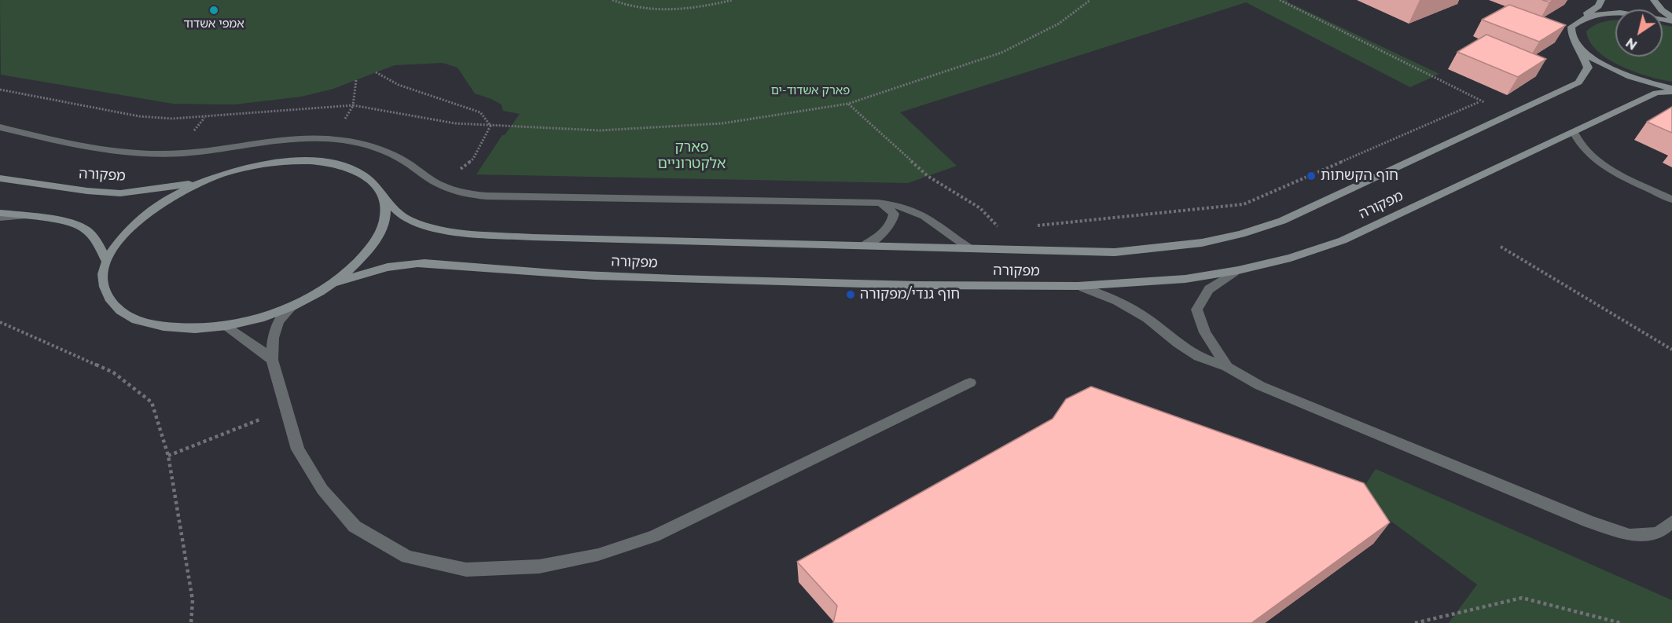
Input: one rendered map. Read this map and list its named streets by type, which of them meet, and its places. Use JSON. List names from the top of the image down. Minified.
{"streets":{"street":["מפקורה"]},"parks":["פארק אשדוד-ים","פארק אלקטרוניים"],"places":["אמפי אשדוד","חוף הקשתות","חוף גנדי/מפקורה"],"north":"bottom left"}
